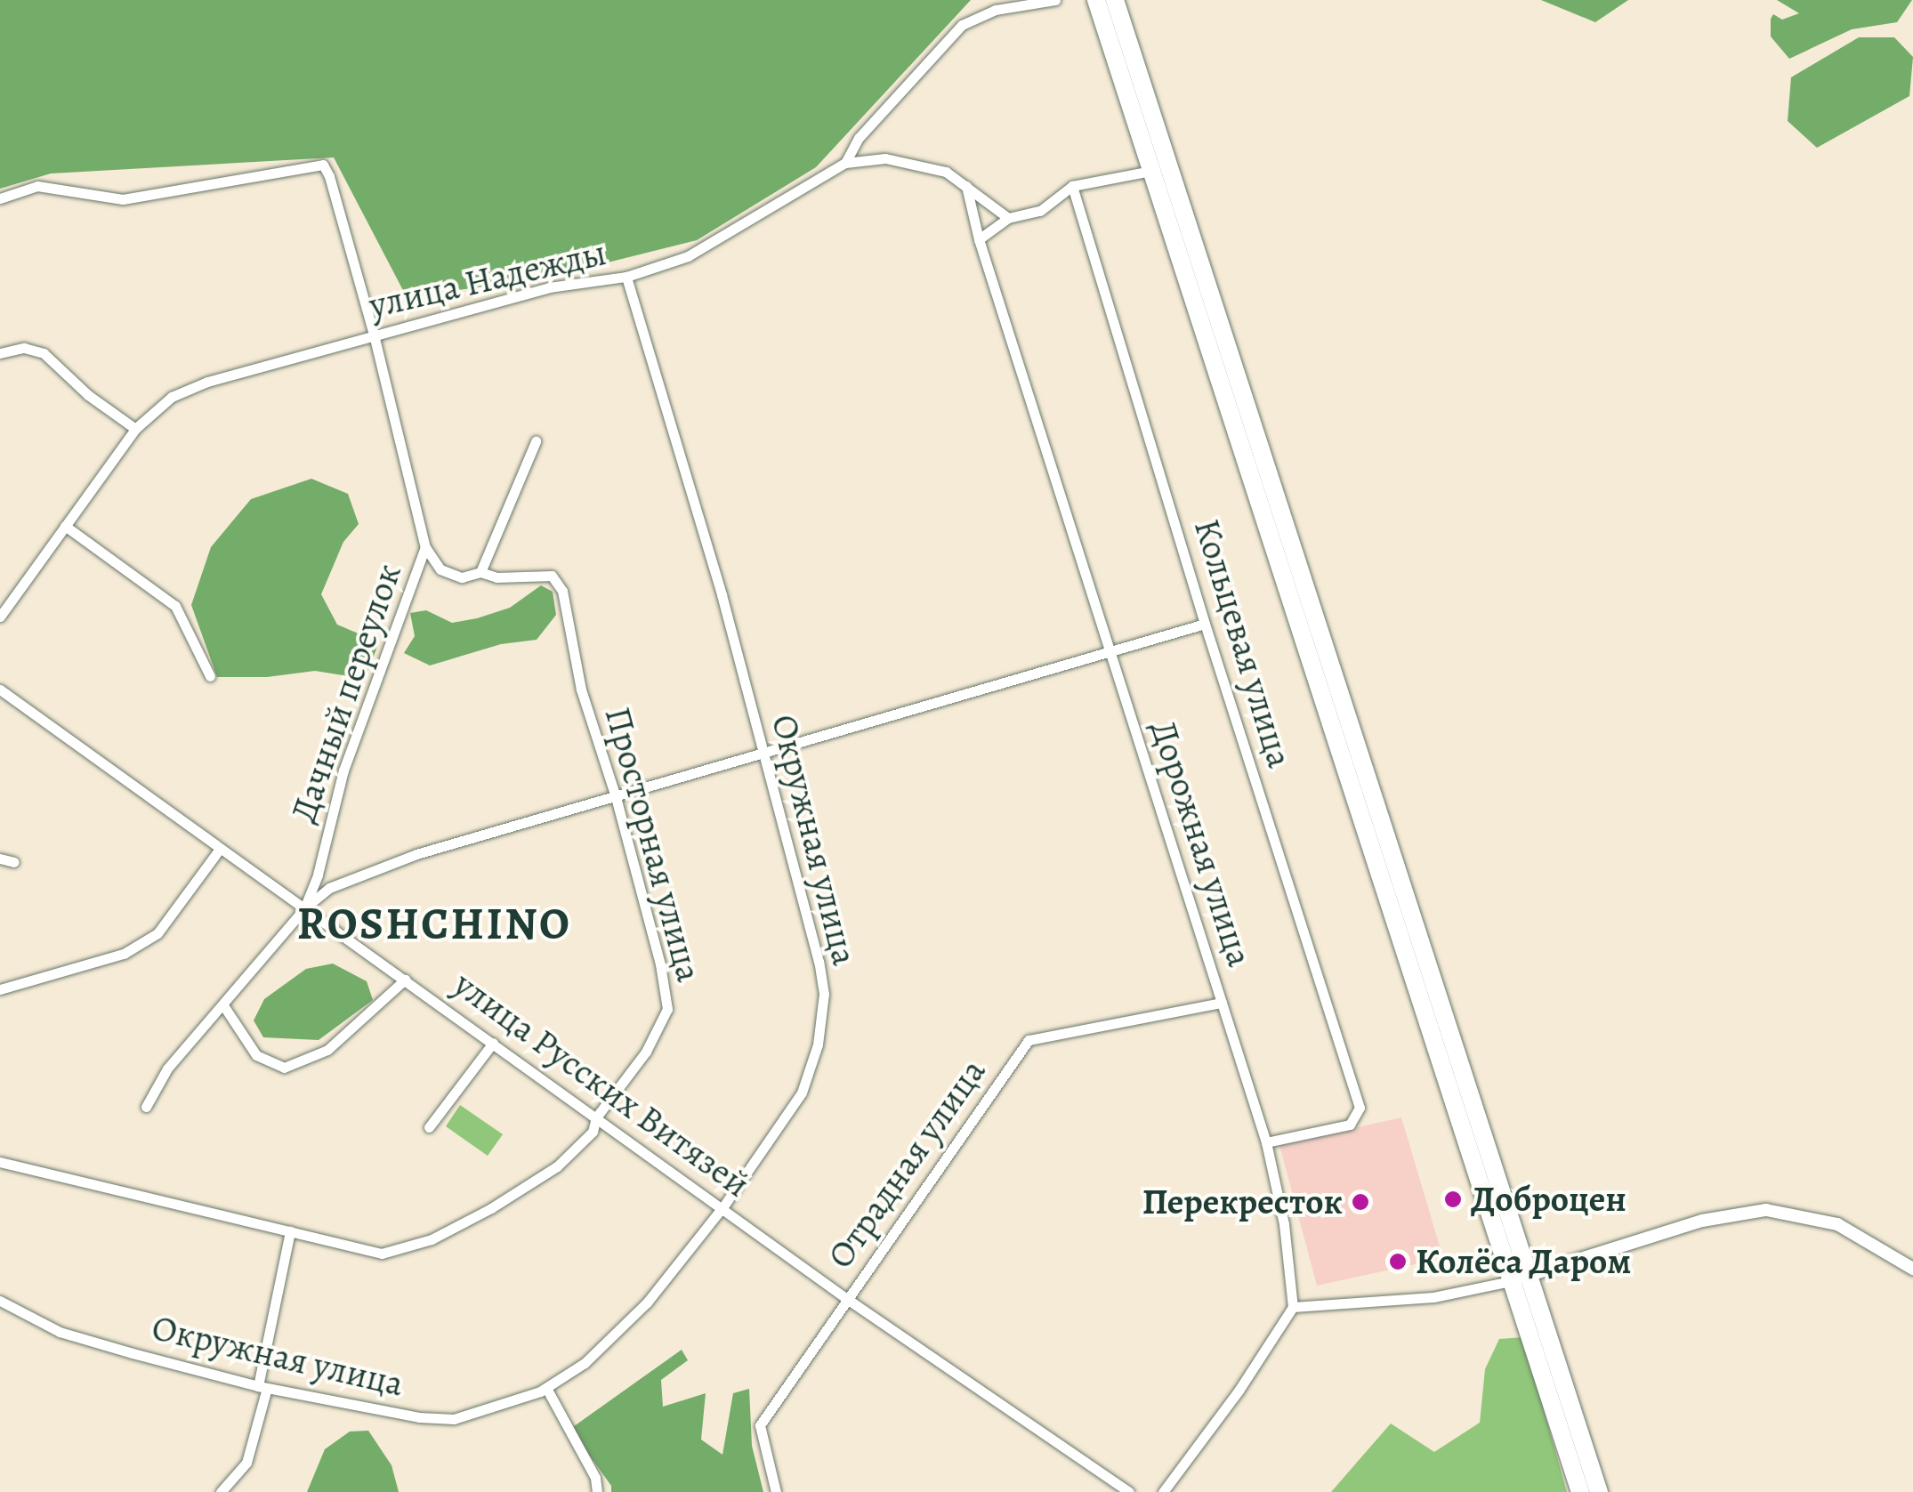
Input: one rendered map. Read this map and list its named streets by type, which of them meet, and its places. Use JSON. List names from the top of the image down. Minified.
{"streets":{"street":["улица Надежды","Кольцевая улица","Дачный переулок","Окружная улица","Дорожная улица","Просторная улица","улица Русских Витязей","Отрадная улица"]},"crossings":[["улица Надежды","Окружная улица"],["улица Надежды","Дорожная улица"],["Кольцевая улица","Дорожная улица"],["Дачный переулок","Просторная улица"],["Дачный переулок","улица Русских Витязей"],["Окружная улица","улица Русских Витязей"],["Дорожная улица","Отрадная улица"],["Просторная улица","улица Русских Витязей"],["улица Русских Витязей","Отрадная улица"]],"districts":["ROSHCHINO"],"places":["Доброцен","Перекресток","Колёса Даром"]}
